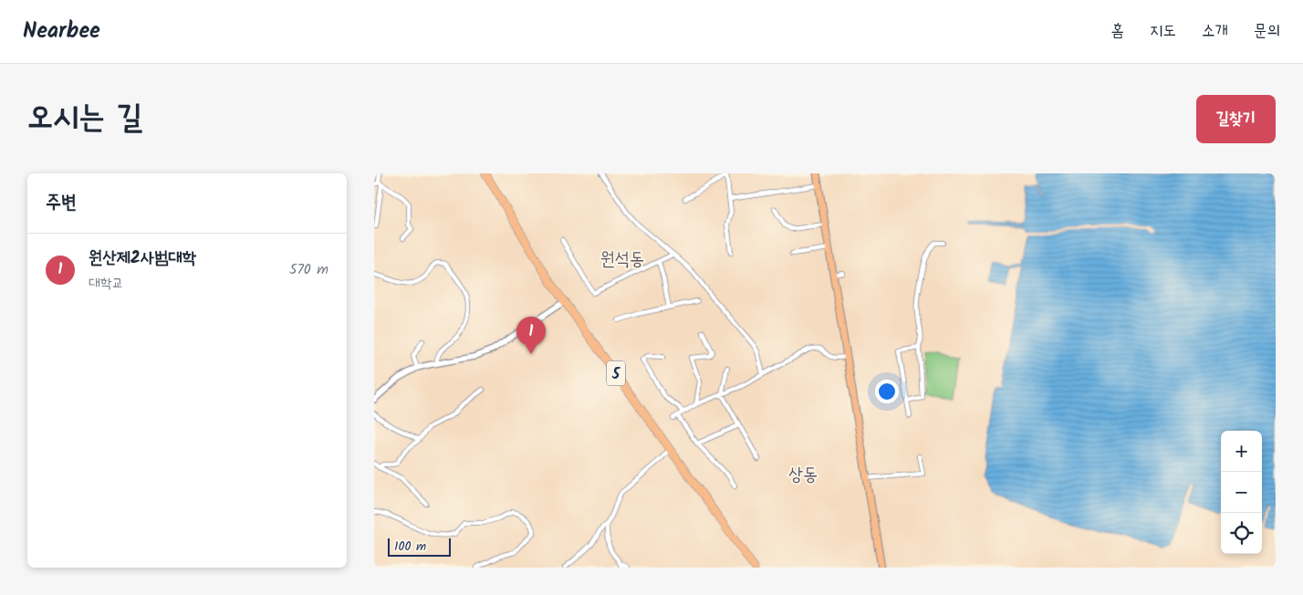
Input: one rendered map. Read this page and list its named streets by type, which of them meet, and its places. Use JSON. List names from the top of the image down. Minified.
{"streets":{"highway":["5"]},"districts":["원석동","상동"],"scale_bar":"100 m","page":{"header":"Nearbee","nav":["홈","지도","소개","문의"],"title":"오시는 길","buttons":"길찾기","heading":"주변","list":[{"mark":"1","name":"원산제2사범대학","note":"대학교","value":"570 m"}],"pins":"1","map_buttons":["+","−"],"scale":"100 m"}}
